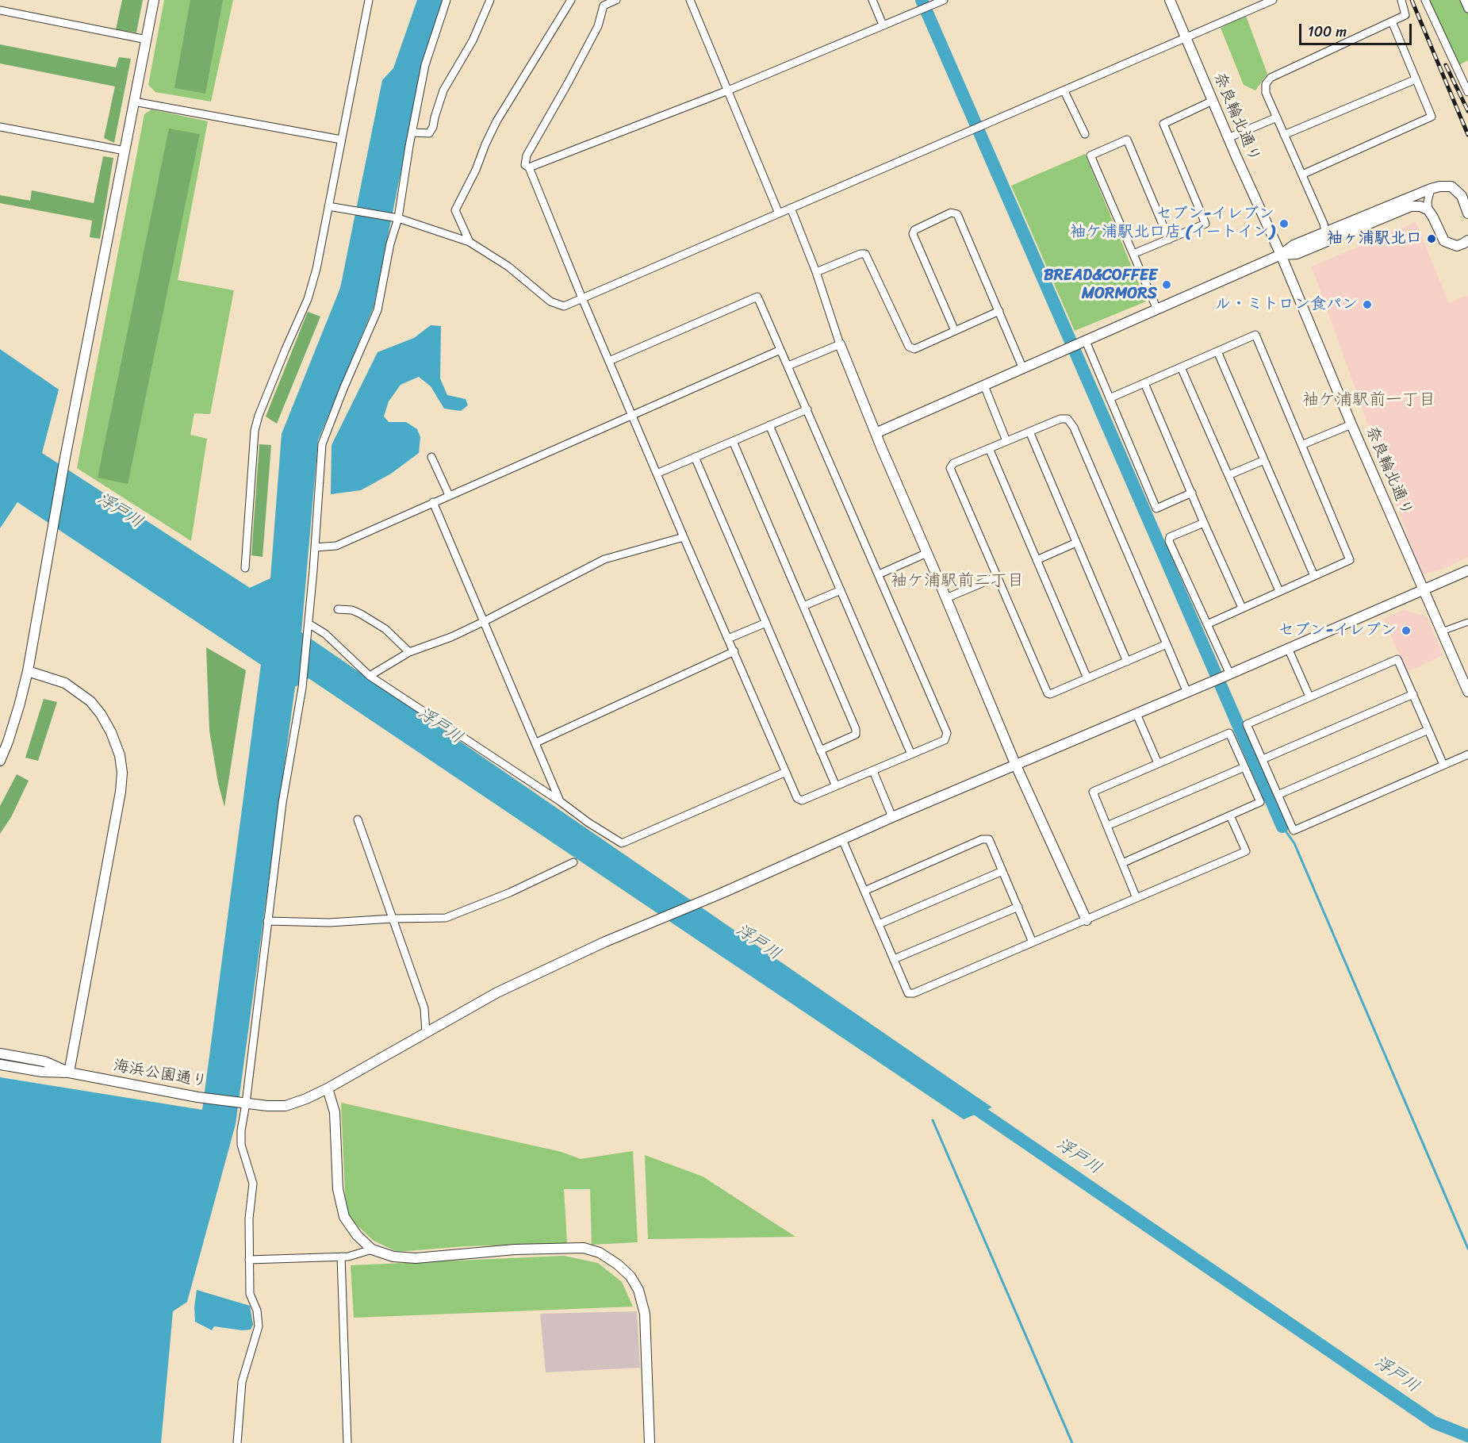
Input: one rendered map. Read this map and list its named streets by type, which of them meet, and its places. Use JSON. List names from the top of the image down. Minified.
{"streets":{"street":["奈良輪北通り","海浜公園通り"]},"crossings":[["奈良輪北通り","海浜公園通り"]],"districts":["袖ケ浦駅前一丁目","袖ケ浦駅前二丁目"],"water":["浮戸川"],"places":["セブン-イレブン 袖ケ浦駅北口店 (イートイン)","袖ヶ浦駅北口","BREAD&COFFEE MORMORS","ル・ミトロン食パン","セブン-イレブン"],"scale_bar":"100 m"}
